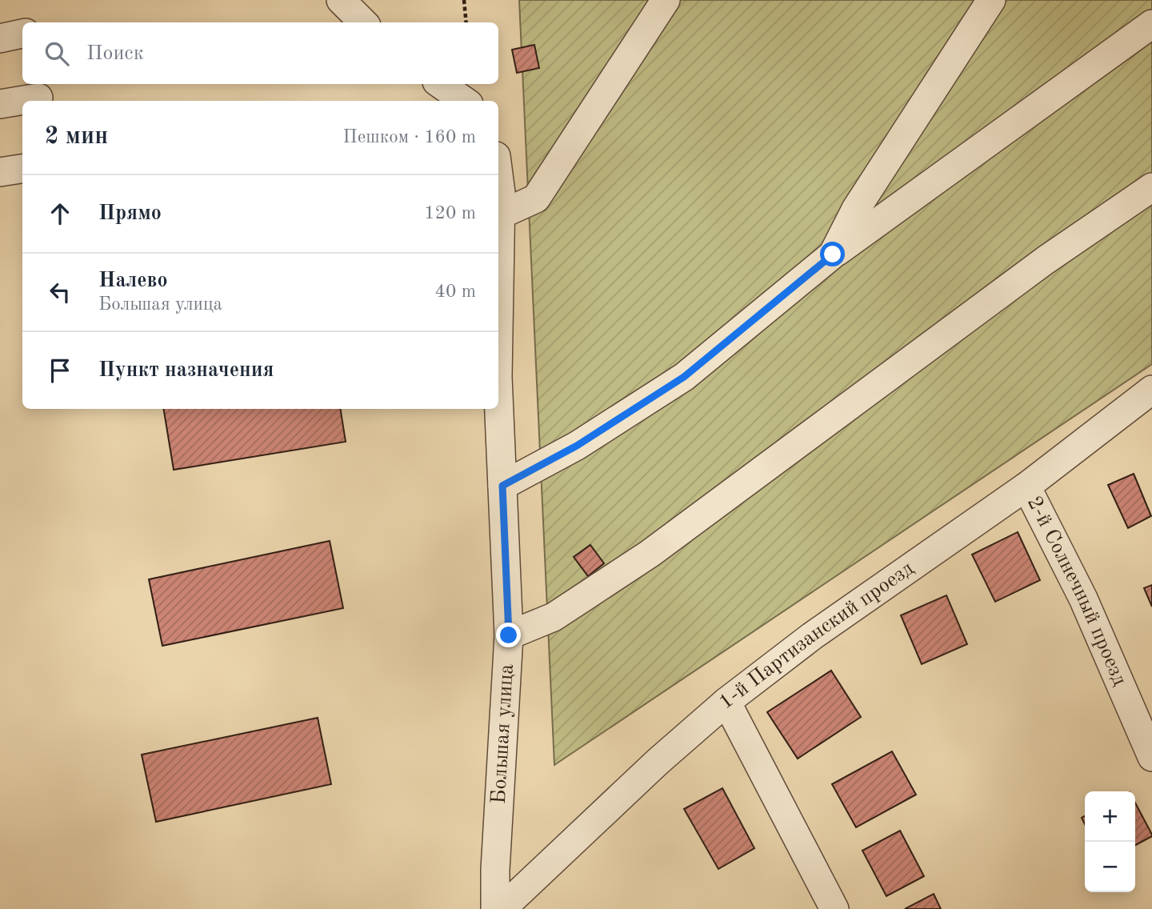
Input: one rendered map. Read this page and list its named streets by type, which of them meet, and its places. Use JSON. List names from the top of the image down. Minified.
{"streets":{"street":["2-й Солнечный проезд","1-й Партизанский проезд","Большая улица"]},"crossings":[["2-й Солнечный проезд","1-й Партизанский проезд"]],"page":{"search":"Поиск","heading":["2 мин","Пешком · 160 m"],"list":[["Прямо","120 m"],["Налево","Большая улица","40 m"],"Пункт назначения"],"map_buttons":["+","−"]}}
